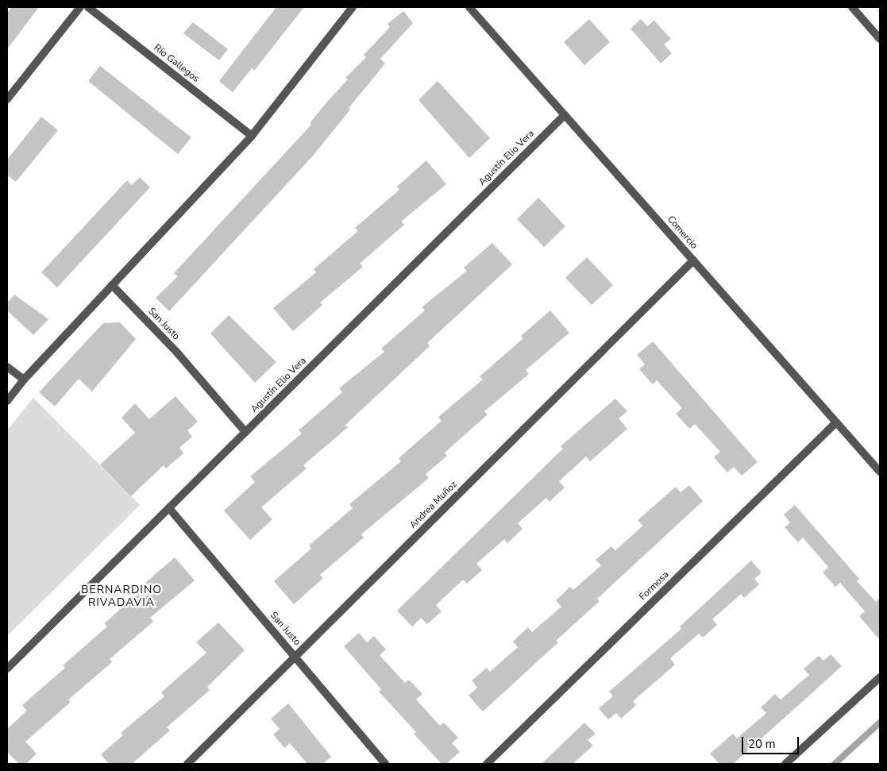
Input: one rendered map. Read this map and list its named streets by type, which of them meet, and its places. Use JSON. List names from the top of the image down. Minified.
{"streets":{"street":["Río Gallegos","Agustín Elio Vera","Comercio","San Justo","Andrea Muñoz","Formosa"]},"crossings":[["Agustín Elio Vera","Comercio"],["Agustín Elio Vera","San Justo"],["Comercio","Andrea Muñoz"],["Comercio","Formosa"],["San Justo","Andrea Muñoz"]],"districts":["BERNARDINO RIVADAVIA"],"scale_bar":"20 m"}
